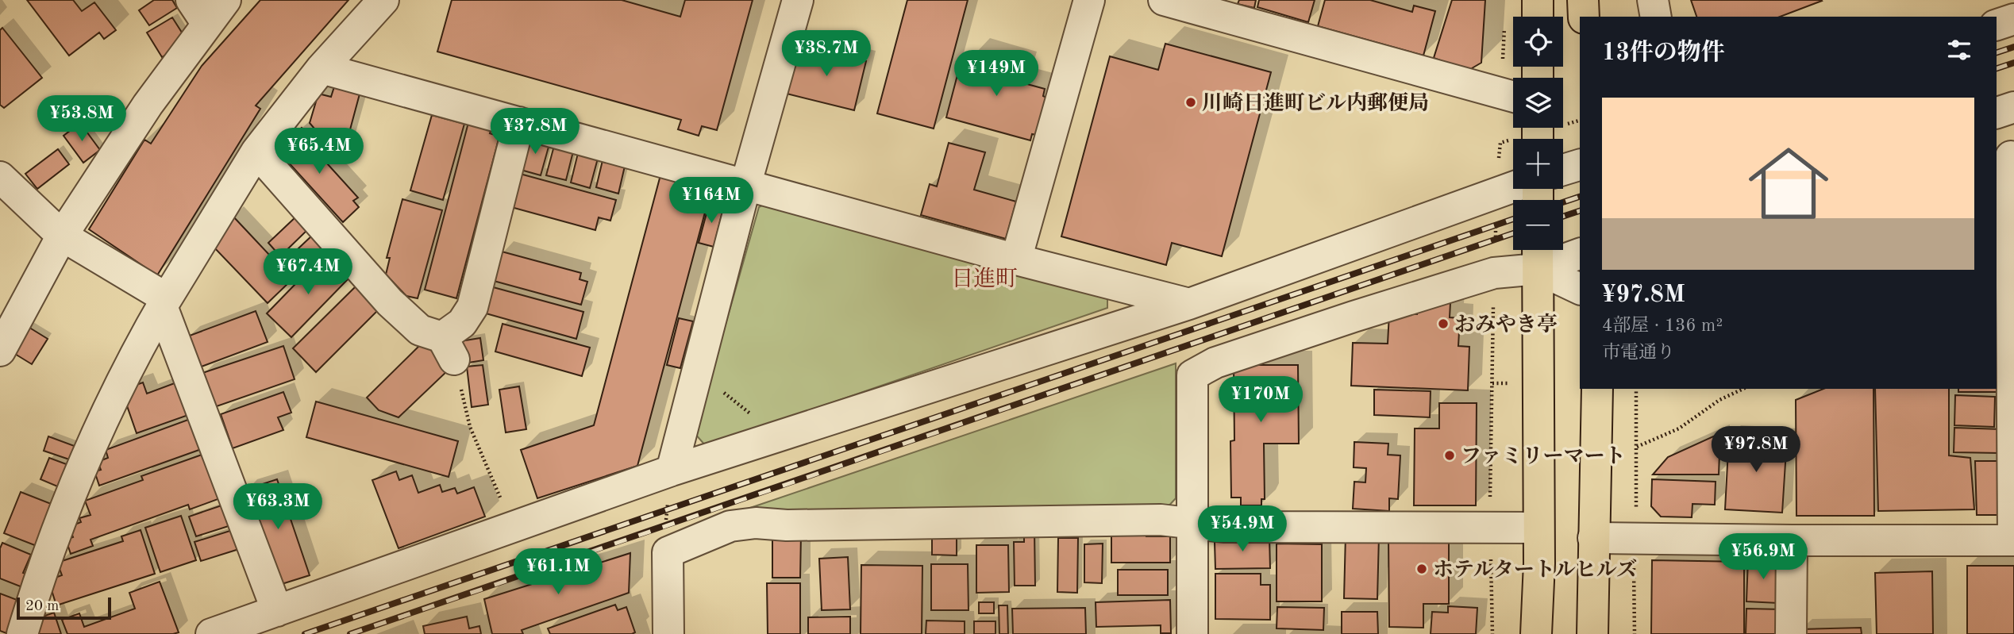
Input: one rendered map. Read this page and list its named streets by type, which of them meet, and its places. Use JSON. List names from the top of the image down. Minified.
{"districts":["日進町"],"places":["川崎日進町ビル内郵便局","おみやき亭","ファミリーマート","ホテルタートルヒルズ"],"scale_bar":"20 m","page":{"map_buttons":["+","−"],"heading":"13件の物件","price":["¥38.7M","¥149M","¥53.8M","¥37.8M","¥65.4M","¥164M","¥67.4M","¥170M","¥97.8M","¥63.3M","¥54.9M","¥56.9M","¥61.1M"],"list":[{"name":"¥97.8M","note":"4部屋 · 136 m² · 市電通り"}],"scale":"20 m"}}
